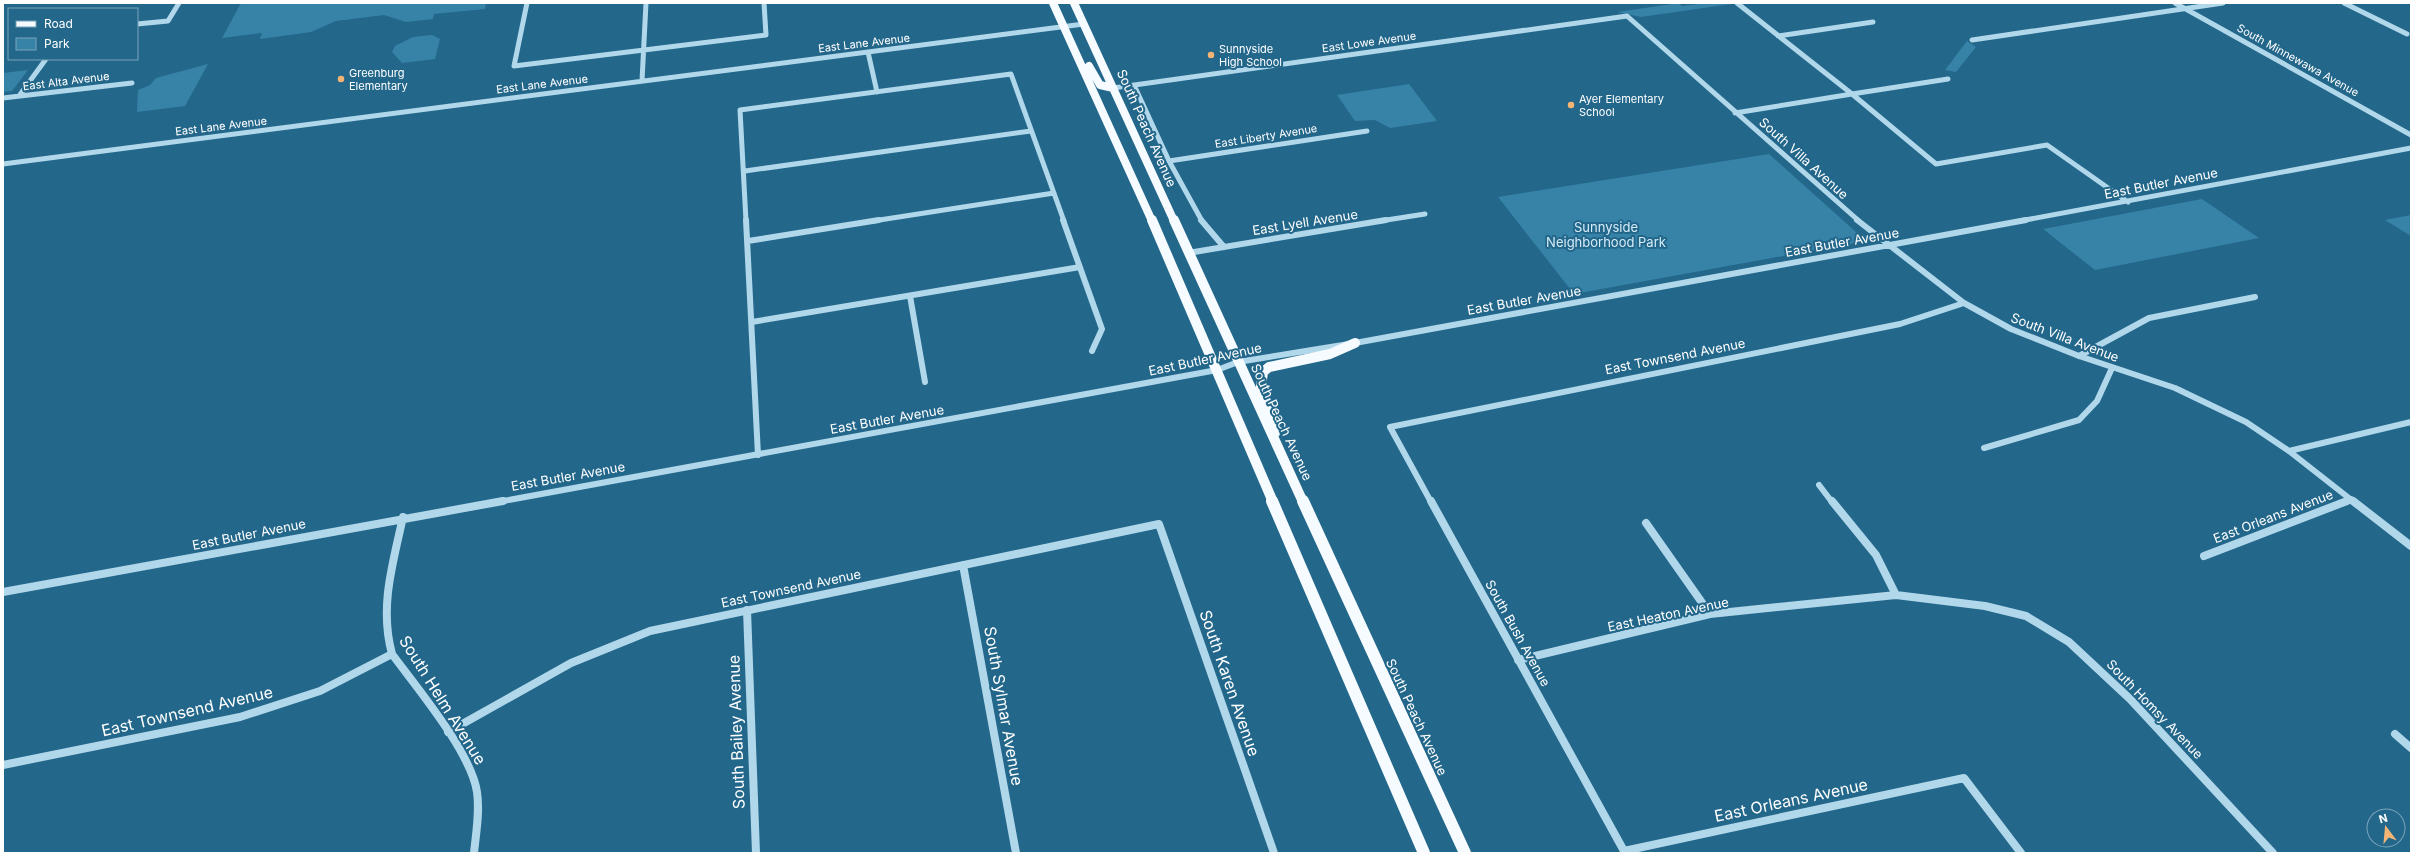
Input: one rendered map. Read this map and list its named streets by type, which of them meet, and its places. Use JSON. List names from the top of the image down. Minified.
{"streets":{"main road":["South Peach Avenue"],"street":["East Lowe Avenue","East Lane Avenue","South Minnewawa Avenue","East Alta Avenue","East Liberty Avenue","South Villa Avenue","East Butler Avenue","East Lyell Avenue","East Townsend Avenue","East Orleans Avenue","East Heaton Avenue","South Bush Avenue","South Karen Avenue","South Helm Avenue","South Sylmar Avenue","South Homsy Avenue","South Bailey Avenue"]},"crossings":[["East Lowe Avenue","South Peach Avenue"],["East Lowe Avenue","South Villa Avenue"],["East Lane Avenue","South Peach Avenue"],["South Peach Avenue","East Liberty Avenue"],["South Peach Avenue","East Butler Avenue"],["South Peach Avenue","East Lyell Avenue"],["South Villa Avenue","East Butler Avenue"],["South Villa Avenue","East Townsend Avenue"],["South Villa Avenue","East Orleans Avenue"],["East Butler Avenue","South Helm Avenue"],["East Townsend Avenue","South Bush Avenue"],["East Townsend Avenue","South Karen Avenue"],["East Townsend Avenue","South Helm Avenue"],["East Townsend Avenue","South Sylmar Avenue"],["East Townsend Avenue","South Bailey Avenue"],["East Orleans Avenue","South Bush Avenue"],["East Heaton Avenue","South Bush Avenue"],["East Heaton Avenue","South Homsy Avenue"]],"parks":["Sunnyside Neighborhood Park"],"places":["Sunnyside High School","Greenburg Elementary","Ayer Elementary School"],"legend":["Road","Park"],"north":"top"}
